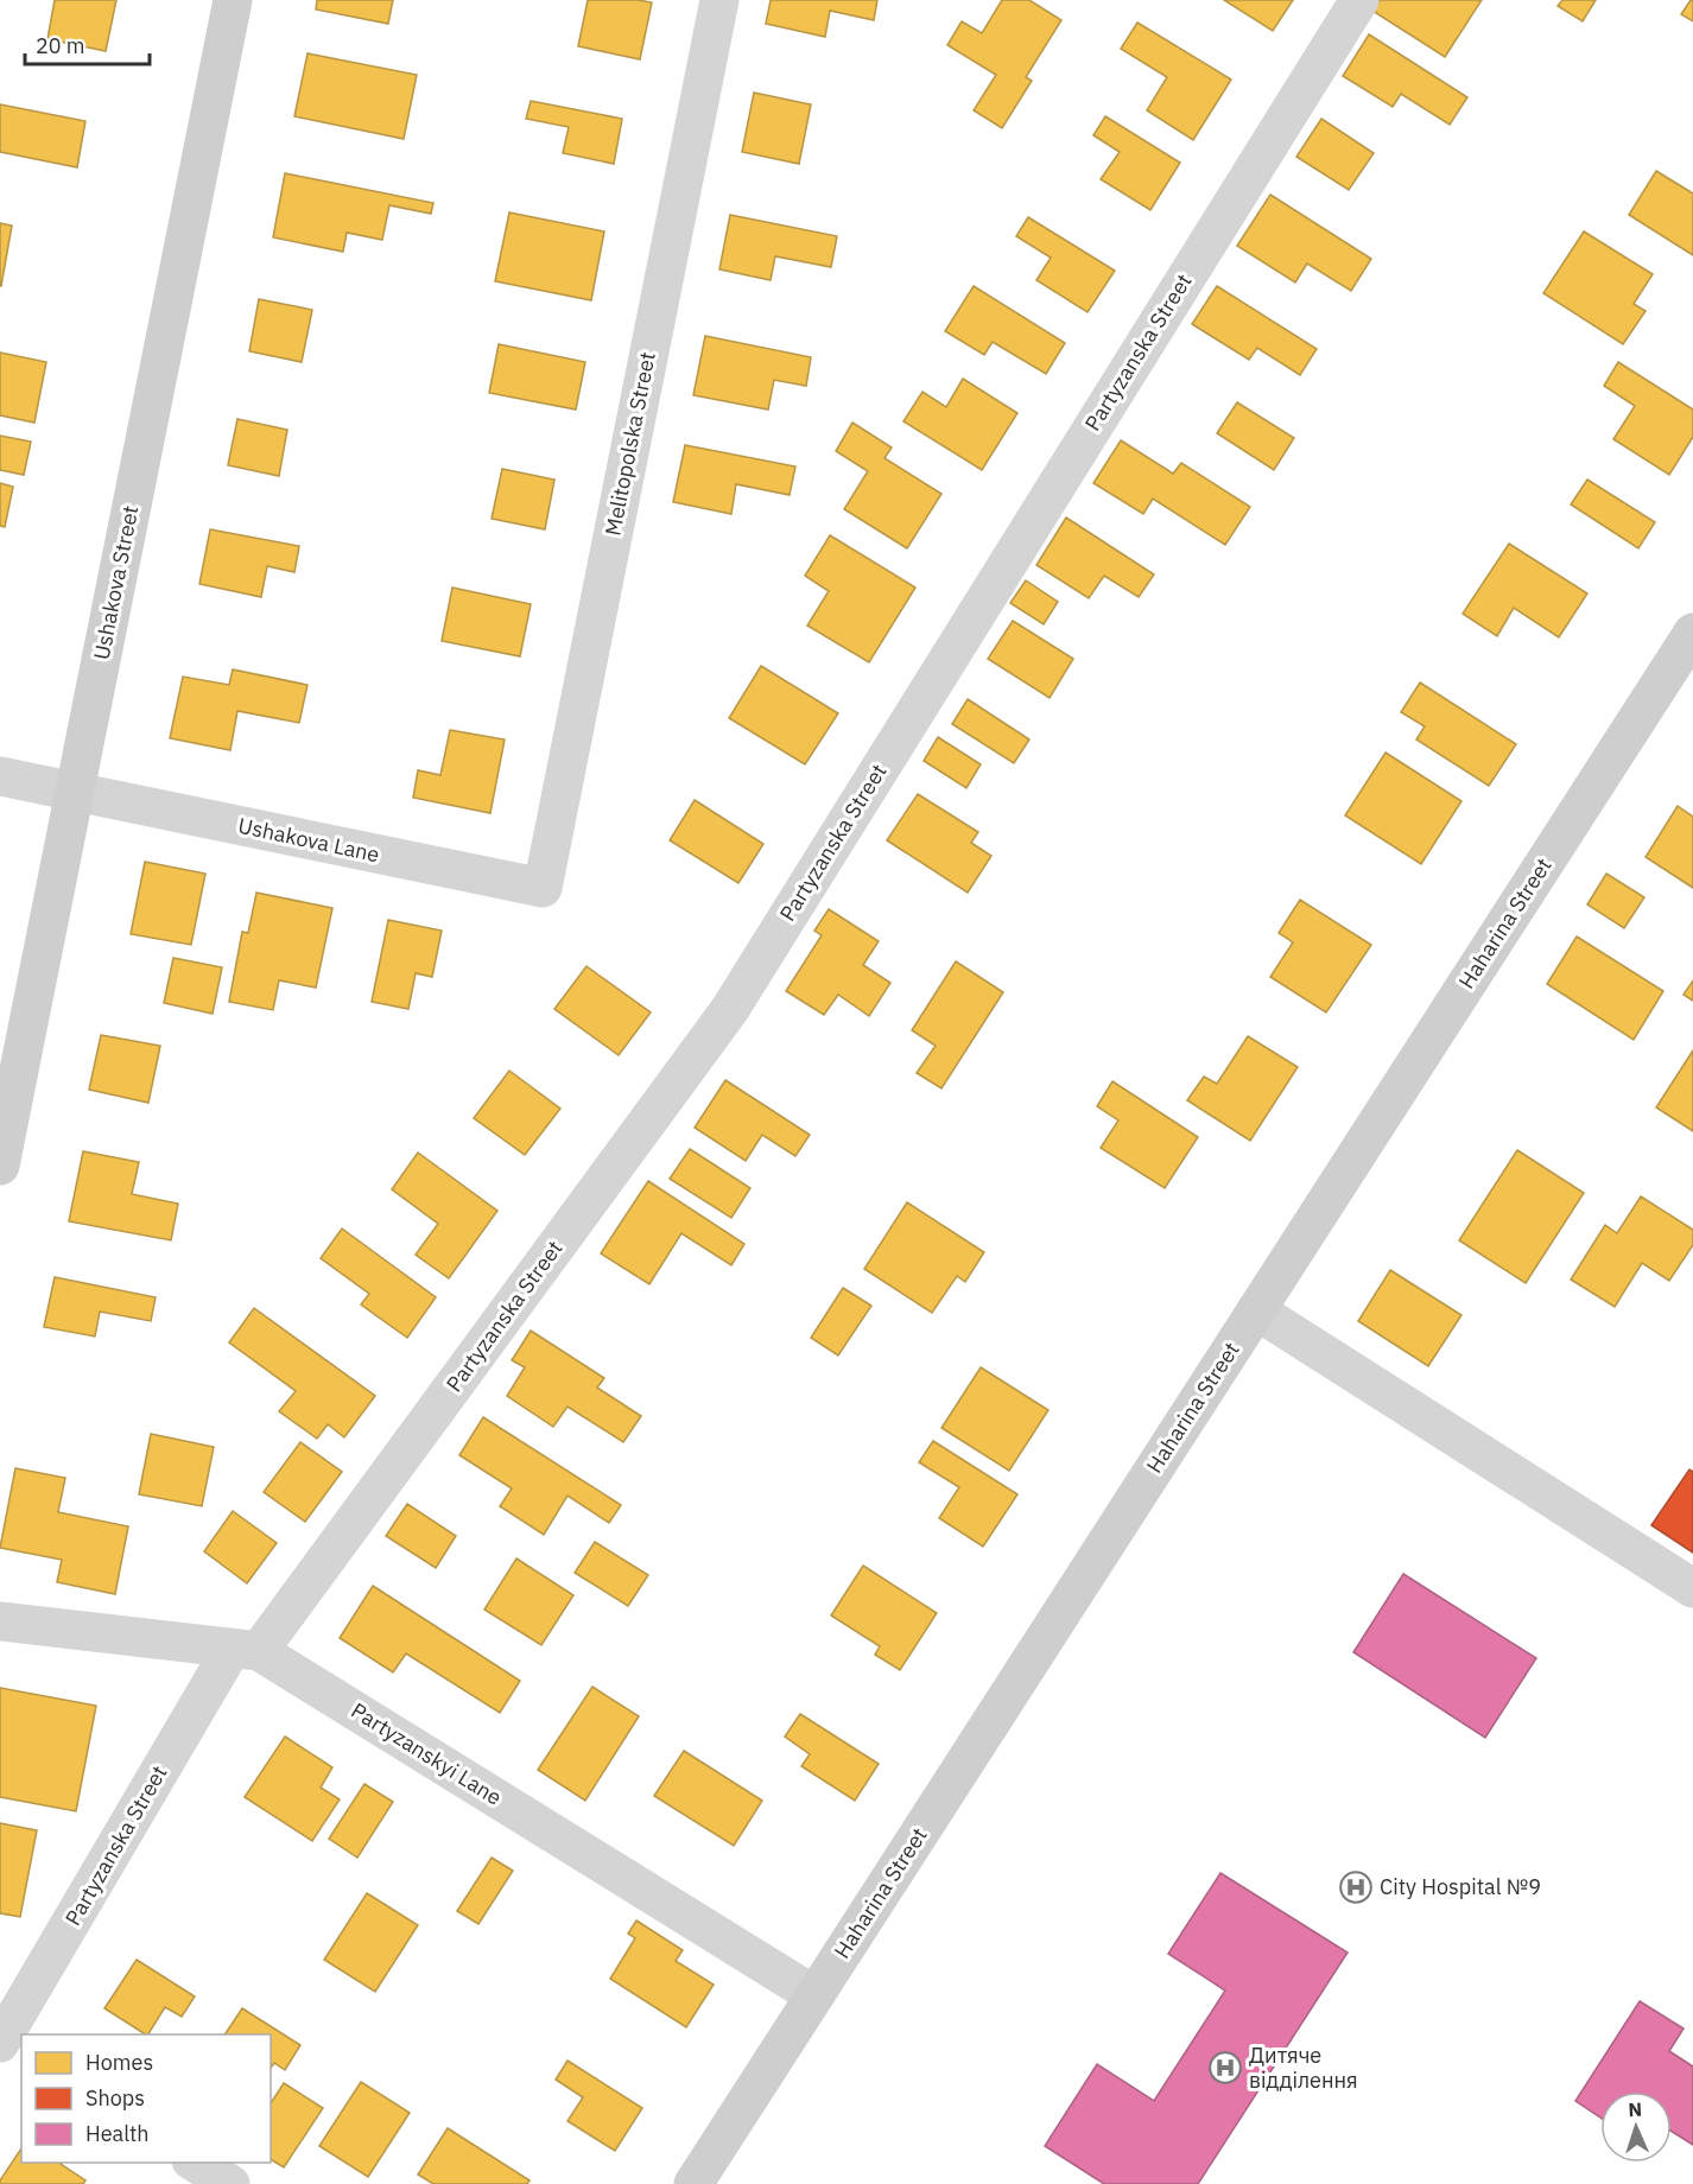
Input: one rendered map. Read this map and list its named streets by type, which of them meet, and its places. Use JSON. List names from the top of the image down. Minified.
{"streets":{"street":["Partyzanska Street","Melitopolska Street","Ushakova Street","Ushakova Lane","Haharina Street","Partyzanskyi Lane"]},"crossings":[["Partyzanska Street","Partyzanskyi Lane"],["Melitopolska Street","Ushakova Lane"],["Ushakova Street","Ushakova Lane"],["Haharina Street","Partyzanskyi Lane"]],"places":{"hospital":["City Hospital №9","Дитяче відділення"]},"legend":["Homes","Shops","Health"],"scale_bar":"20 m","north":"top"}
